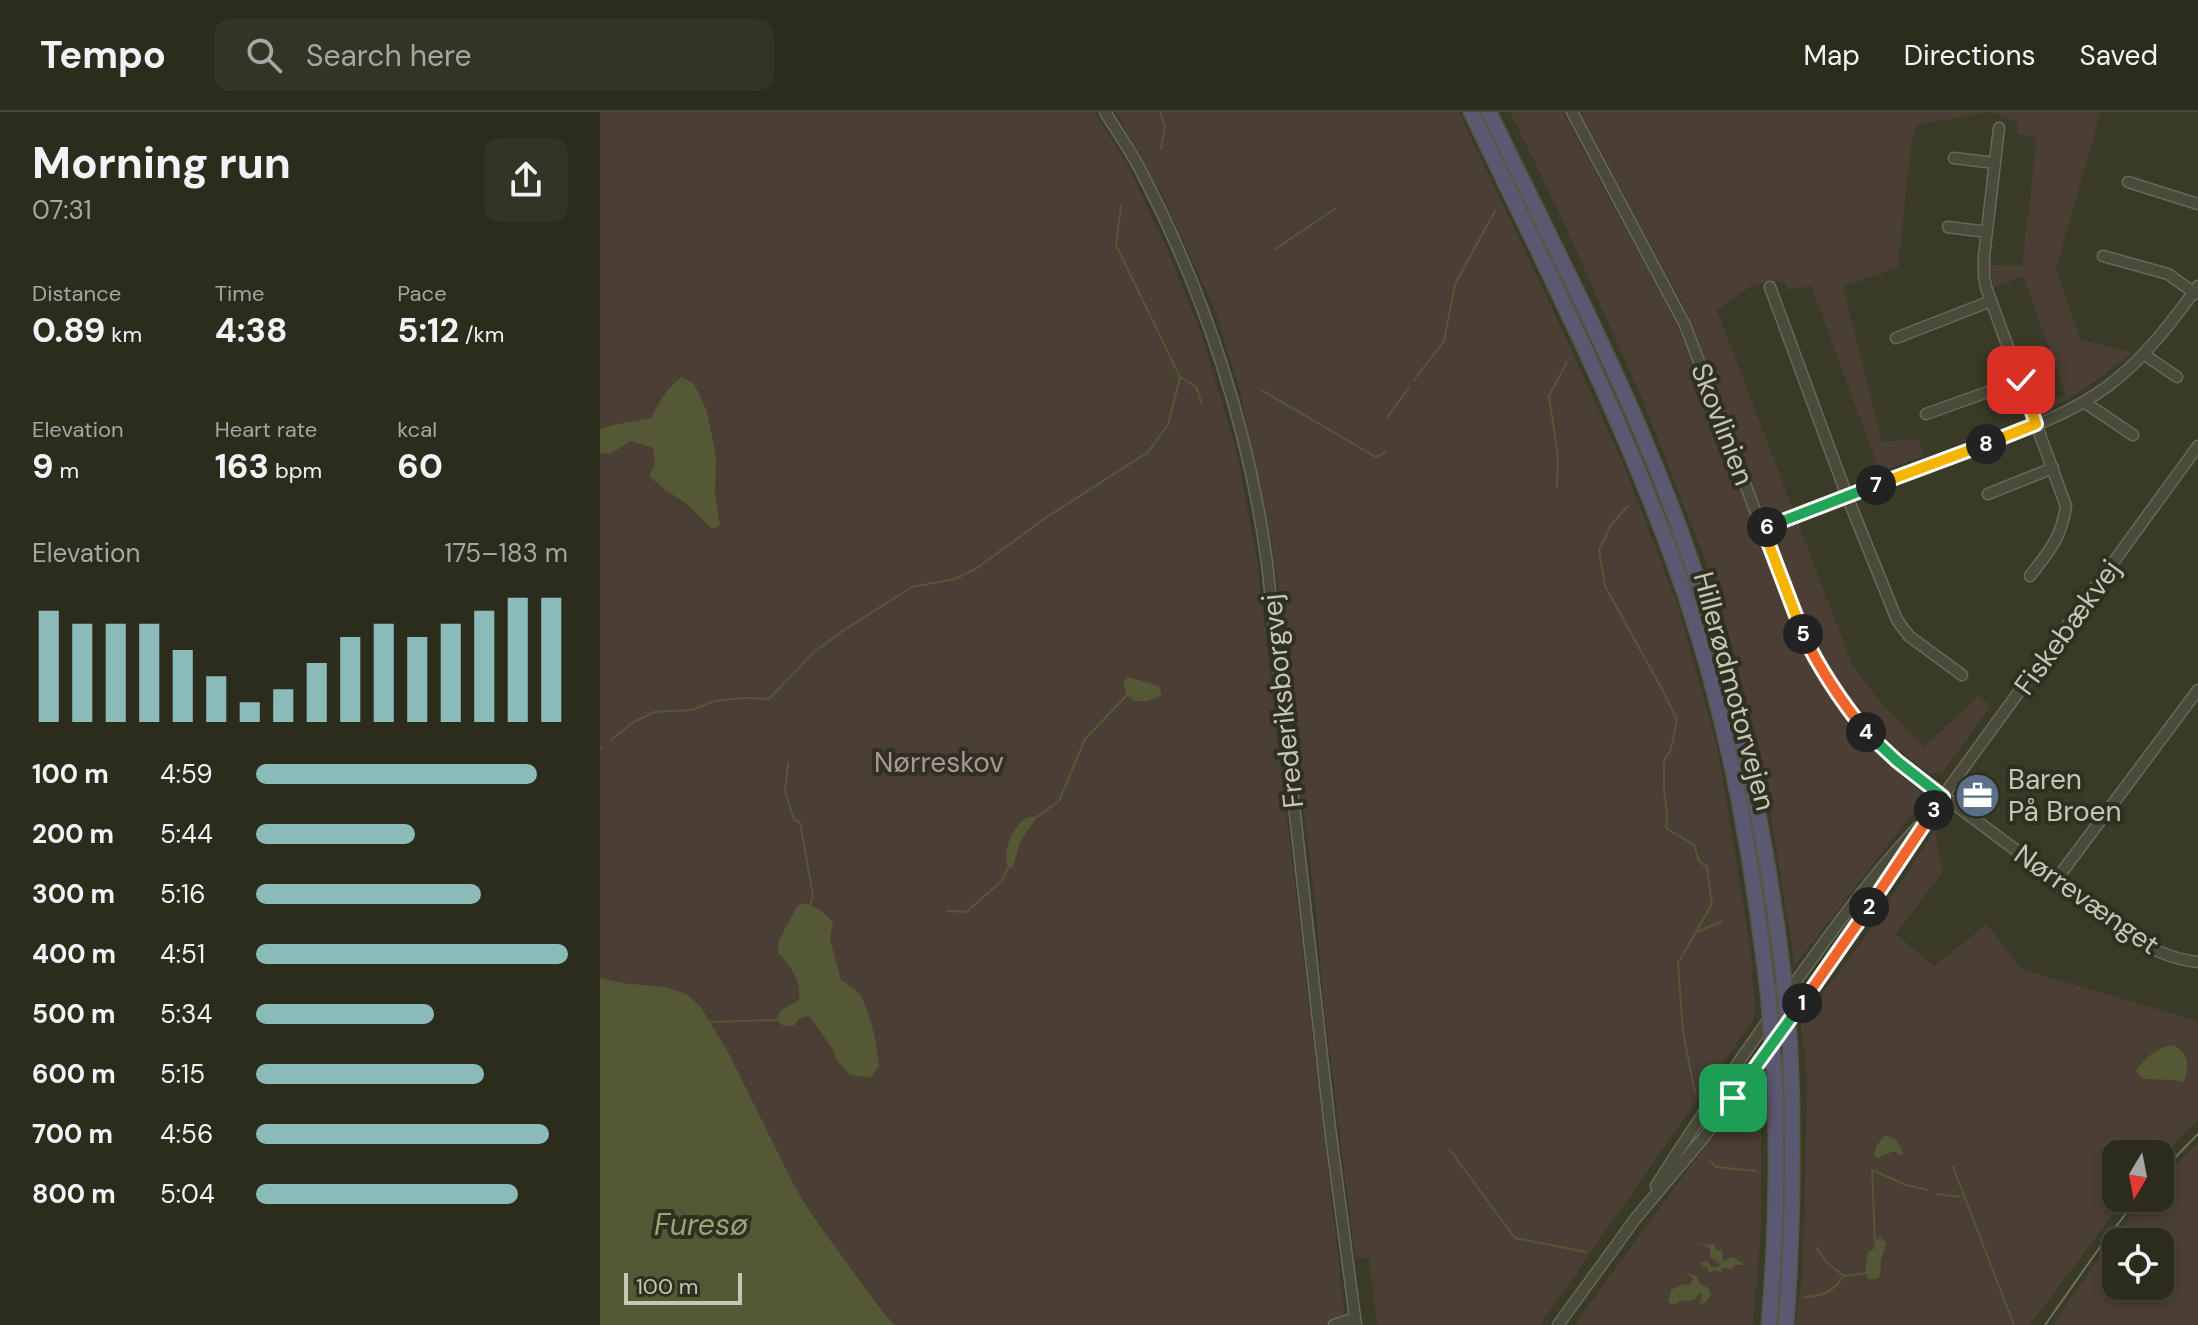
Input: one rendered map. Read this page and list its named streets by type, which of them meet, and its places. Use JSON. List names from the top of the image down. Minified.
{"streets":{"highway":["Hillerødmotorvejen"],"street":["Skovlinien","Fiskebækvej","Frederiksborgvej","Nørrevænget"]},"crossings":[["Skovlinien","Fiskebækvej"],["Skovlinien","Nørrevænget"],["Fiskebækvej","Nørrevænget"]],"water":["Furesø"],"parks":["Nørreskov"],"places":{"office":["Baren På Broen"]},"scale_bar":"100 m","north":"bottom","page":{"header":"Tempo","search":"Search here","nav":["Map","Directions","Saved"],"heading":["Morning run","07:31"],"stats":[["Distance","0.89 km"],["Time","4:38"],["Pace","5:12 /km"],["Elevation","9 m"],["Heart rate","163 bpm"],["kcal","60"]],"pins":["8","7","6","5","4","3","2","1"],"chart":["Elevation","175–183 m"],"list":[{"name":"100 m","note":"4:59"},{"name":"200 m","note":"5:44"},{"name":"300 m","note":"5:16"},{"name":"400 m","note":"4:51"},{"name":"500 m","note":"5:34"},{"name":"600 m","note":"5:15"},{"name":"700 m","note":"4:56"},{"name":"800 m","note":"5:04"}],"scale":"100 m"}}
